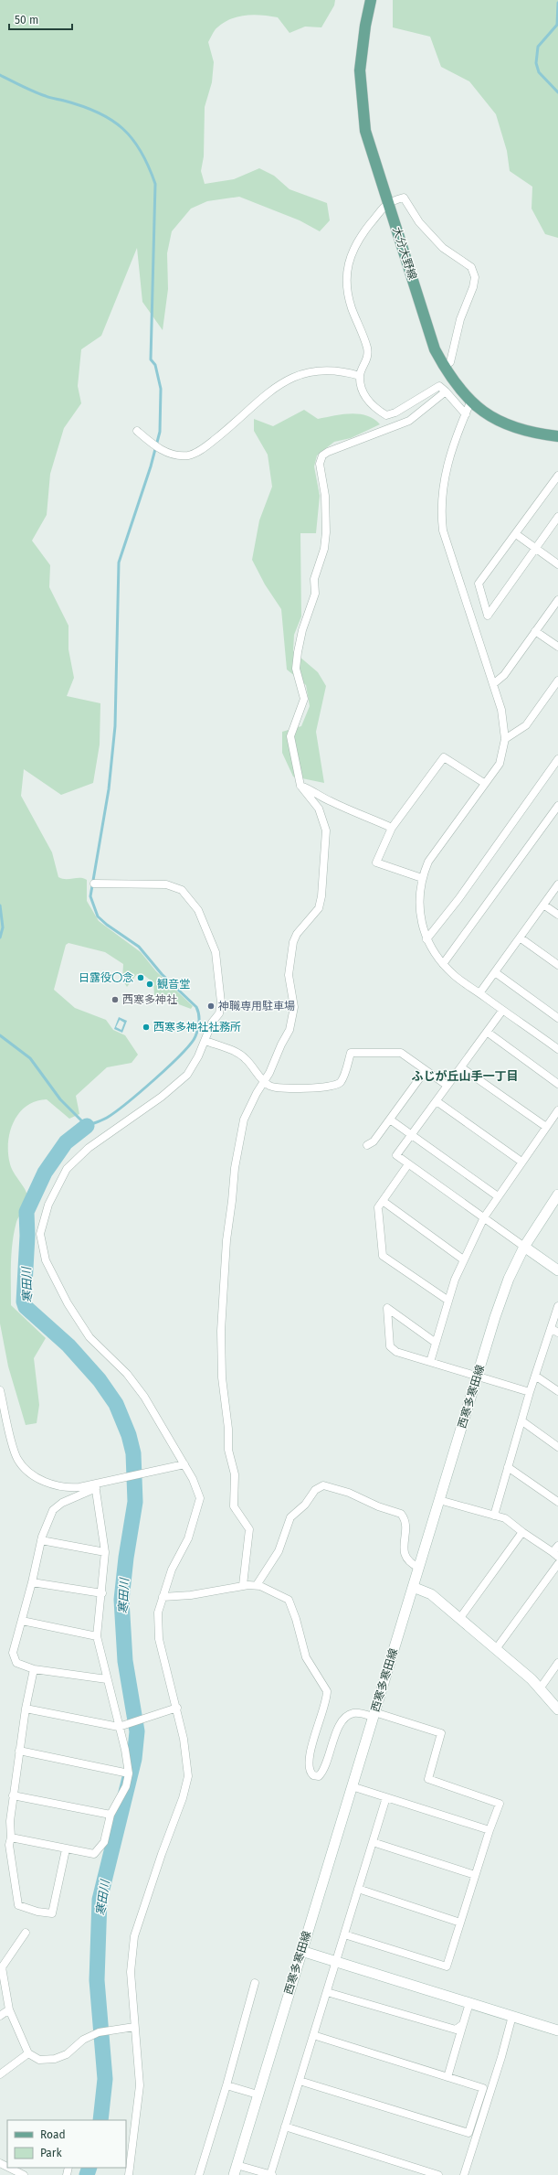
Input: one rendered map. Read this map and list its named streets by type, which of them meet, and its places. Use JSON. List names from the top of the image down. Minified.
{"streets":{"main road":["大分大野線","西寒多寒田線"]},"districts":["ふじが丘山手一丁目"],"water":["寒田川"],"places":["日露役〇念","観音堂","西寒多神社","神職専用駐車場","西寒多神社社務所"],"legend":["Road","Park"],"scale_bar":"50 m"}
